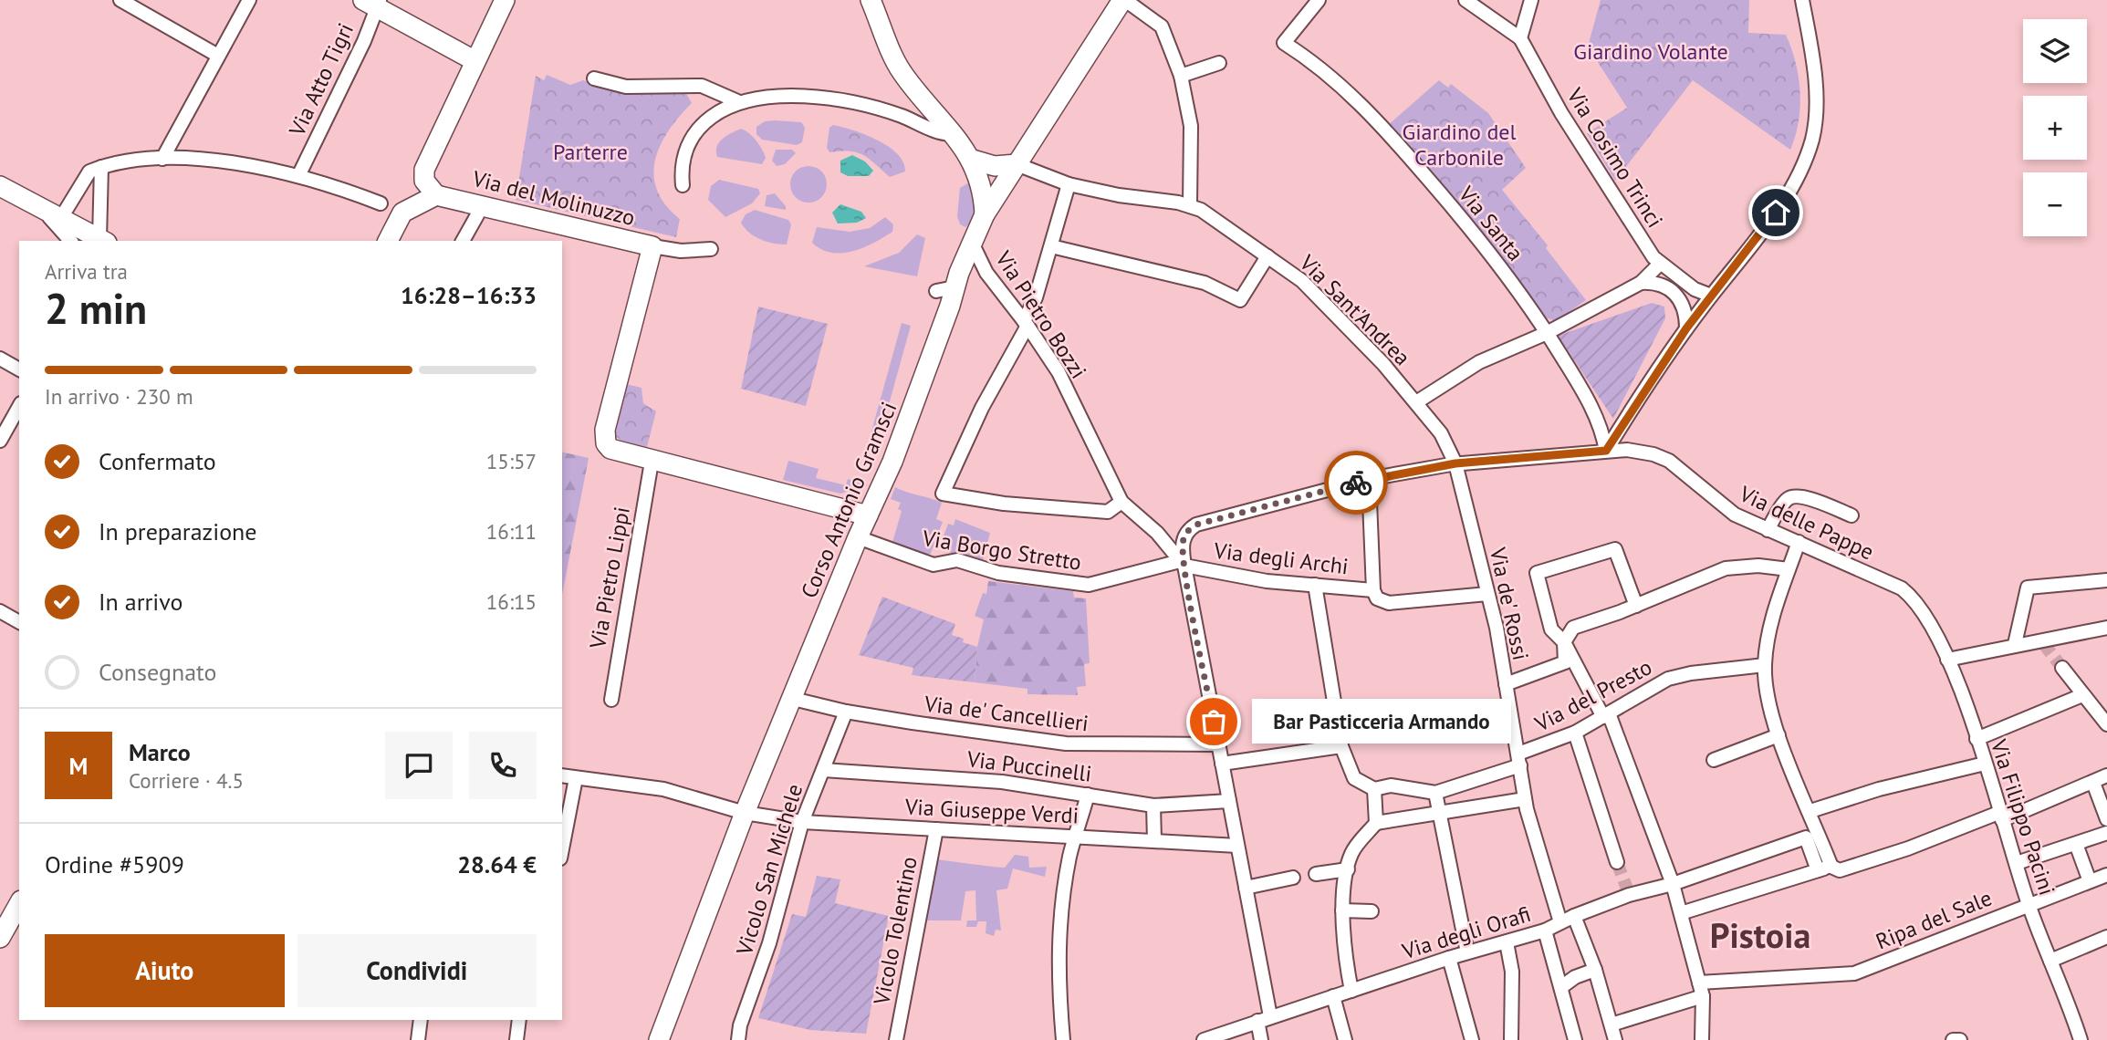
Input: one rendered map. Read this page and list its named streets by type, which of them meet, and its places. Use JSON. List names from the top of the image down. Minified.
{"streets":{"street":["Via Atto Tigri","Via Cosimo Trinci","Via del Molinuzzo","Via Santa","Via Sant'Andrea","Via Pietro Bozzi","Corso Antonio Gramsci","Via delle Pappe","Via Borgo Stretto","Via degli Archi","Via Pietro Lippi","Via de' Rossi","Via del Presto","Via de' Cancellieri","Via Puccinelli","Via Giuseppe Verdi","Via Filippo Pacini","Vicolo San Michele","Ripa del Sale","Vicolo Tolentino","Via degli Orafi"]},"crossings":[["Via Santa","Via delle Pappe"],["Via Sant'Andrea","Corso Antonio Gramsci"],["Via Sant'Andrea","Via delle Pappe"],["Via Sant'Andrea","Via de' Rossi"],["Via Pietro Bozzi","Corso Antonio Gramsci"],["Corso Antonio Gramsci","Via Borgo Stretto"],["Corso Antonio Gramsci","Via de' Cancellieri"],["Corso Antonio Gramsci","Via Giuseppe Verdi"],["Via delle Pappe","Via Borgo Stretto"],["Via delle Pappe","Via degli Archi"],["Via delle Pappe","Via de' Rossi"],["Via delle Pappe","Via Filippo Pacini"],["Via Borgo Stretto","Via degli Archi"],["Via degli Archi","Via de' Rossi"],["Via de' Rossi","Via del Presto"],["Via de' Rossi","Via degli Orafi"],["Via de' Cancellieri","Vicolo San Michele"],["Via Puccinelli","Vicolo San Michele"],["Via Giuseppe Verdi","Vicolo San Michele"],["Via Giuseppe Verdi","Vicolo Tolentino"],["Via Filippo Pacini","Ripa del Sale"]],"districts":["Pistoia"],"parks":["Giardino Volante","Giardino del Carbonile","Parterre"],"places":["Bar Pasticceria Armando"],"page":{"map_buttons":["+","−"],"heading":["2 min","Arriva tra","16:28–16:33"],"panel":["Marco","Corriere · 4.5","Ordine #5909","28.64 €"],"bar":"In arrivo · 230 m","list":[["Confermato","15:57"],["In preparazione","16:11"],["In arrivo","16:15"],"Consegnato"],"bubble":"Bar Pasticceria Armando","round":"M","buttons":["Aiuto","Condividi"]}}
